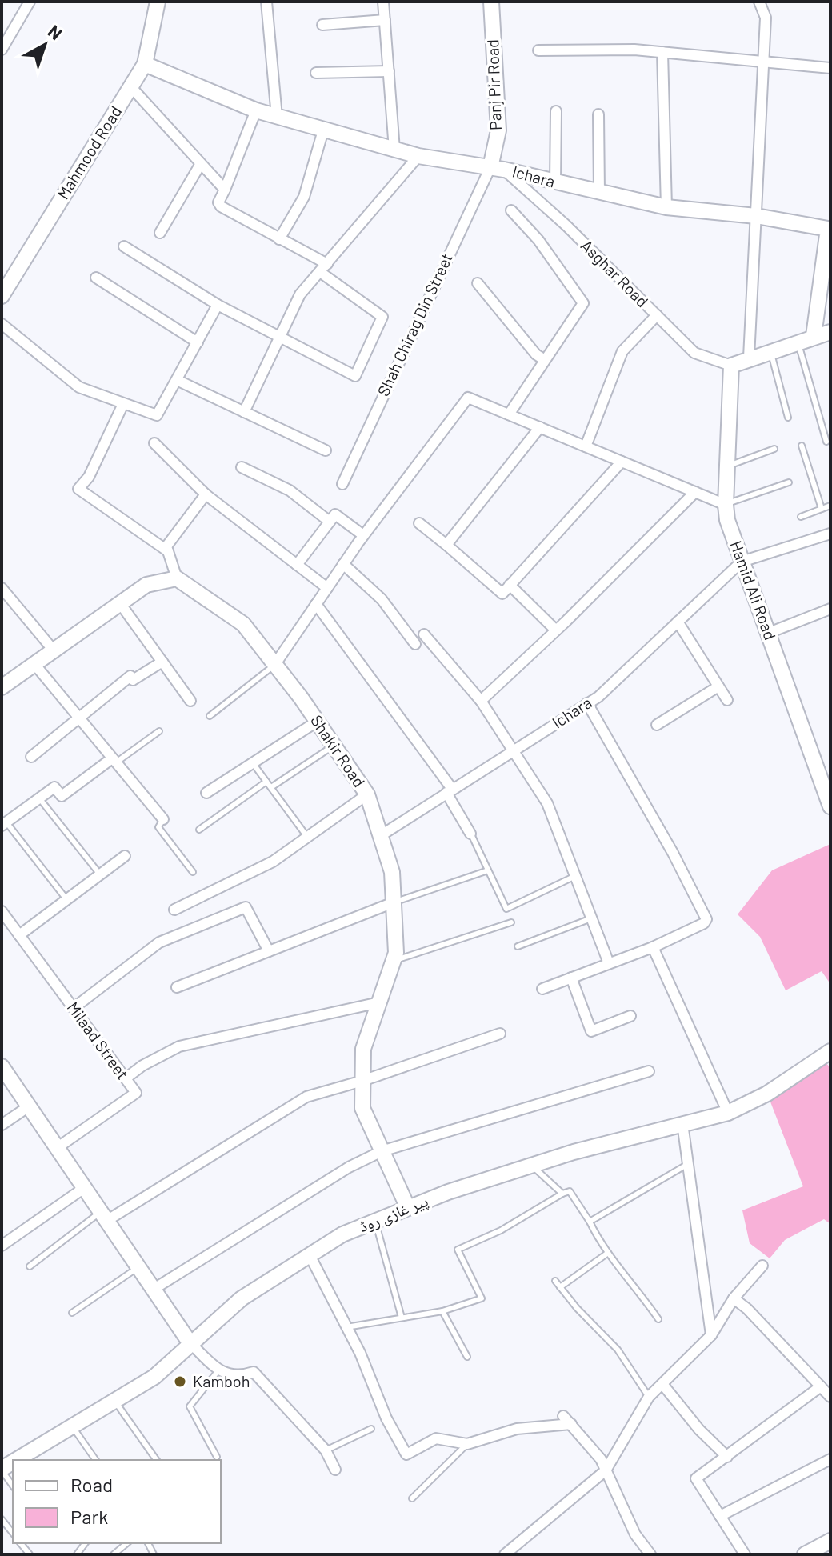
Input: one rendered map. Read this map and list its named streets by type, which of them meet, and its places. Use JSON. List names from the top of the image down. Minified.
{"streets":{"street":["Panj Pir Road","Mahmood Road","Ichara","Asghar Road","Shah Chirag Din Street","Hamid Ali Road","Shakir Road","Milaad Street","پیر غازی روڈ"]},"crossings":[["Panj Pir Road","Ichara"],["Panj Pir Road","Asghar Road"],["Panj Pir Road","Shah Chirag Din Street"],["Mahmood Road","Ichara"],["Ichara","Asghar Road"],["Ichara","Shah Chirag Din Street"],["Ichara","Hamid Ali Road"],["Ichara","Shakir Road"],["Asghar Road","Shah Chirag Din Street"],["Asghar Road","Hamid Ali Road"],["Shakir Road","پیر غازی روڈ"]],"places":["Kamboh"],"legend":["Road","Park"],"north":"top right"}
